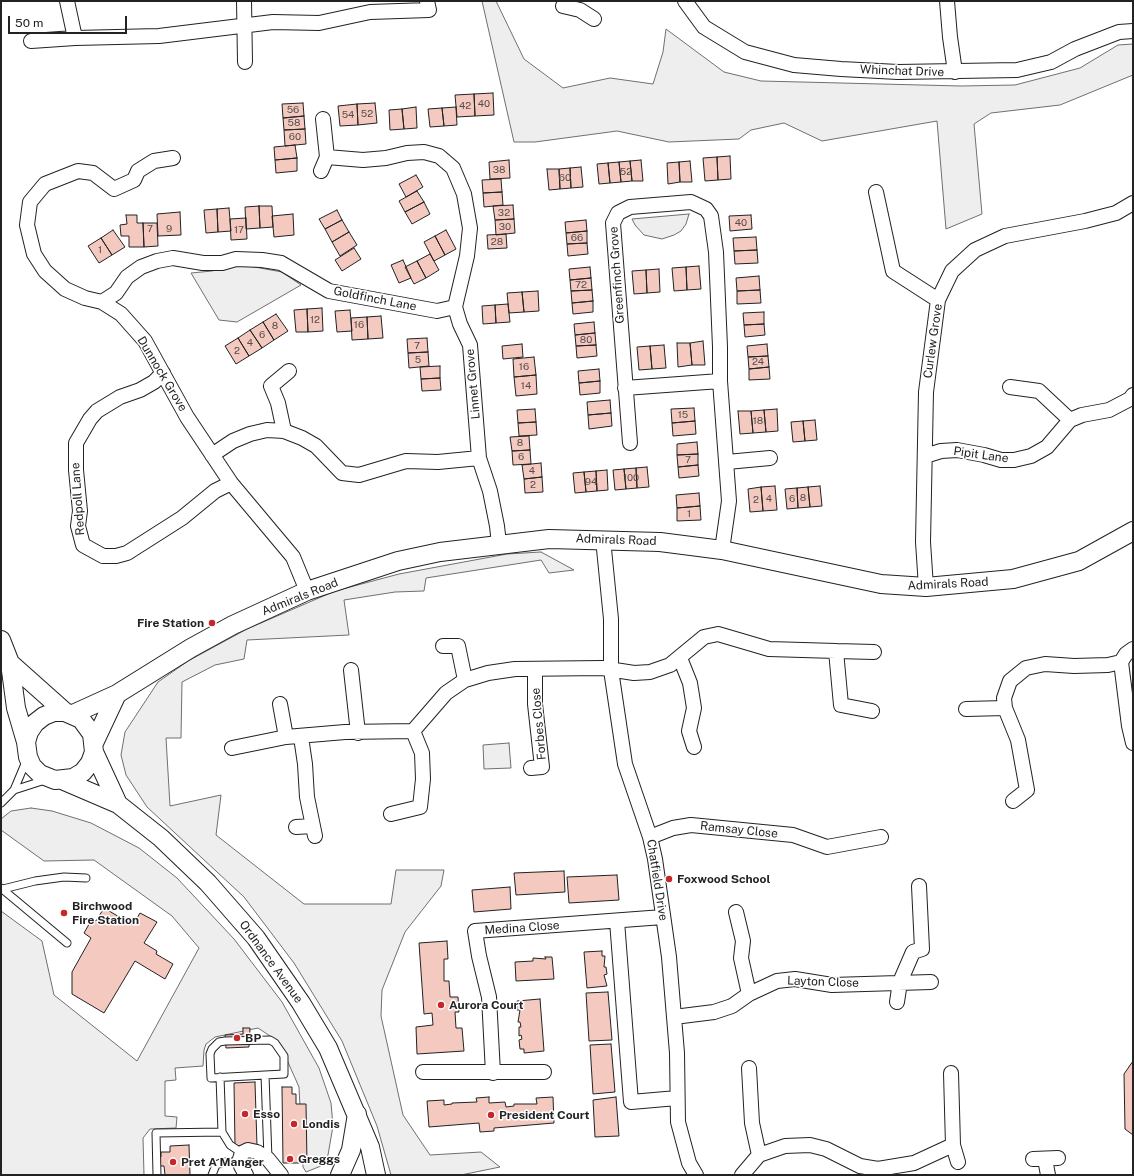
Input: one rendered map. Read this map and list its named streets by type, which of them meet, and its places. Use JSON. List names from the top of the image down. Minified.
{"streets":{"street":["Whinchat Drive","Greenfinch Grove","Goldfinch Lane","Curlew Grove","Dunnock Grove","Linnet Grove","Pipit Lane","Redpoll Lane","Admirals Road","Forbes Close","Ramsay Close","Chatfield Drive","Medina Close","Ordnance Avenue","Layton Close"]},"crossings":[["Greenfinch Grove","Admirals Road"],["Goldfinch Lane","Dunnock Grove"],["Goldfinch Lane","Linnet Grove"],["Curlew Grove","Pipit Lane"],["Curlew Grove","Admirals Road"],["Dunnock Grove","Redpoll Lane"],["Dunnock Grove","Admirals Road"],["Linnet Grove","Admirals Road"],["Admirals Road","Chatfield Drive"],["Admirals Road","Ordnance Avenue"],["Forbes Close","Chatfield Drive"],["Ramsay Close","Chatfield Drive"],["Chatfield Drive","Medina Close"],["Chatfield Drive","Layton Close"]],"places":["Fire Station","Foxwood School","Birchwood Fire Station","Aurora Court","BP","Esso","President Court","Londis","Greggs","Pret A Manger"],"house_numbers":["40","42","56","52","54","58","60","38","52","60","32","40","30","7","9","17","66","28","1","72","12","16","8","6","80","4","7","2","5","24","16","14","15","18","8","6","7","4","100","94","2","8","4","6","2","1"],"scale_bar":"50 m"}
